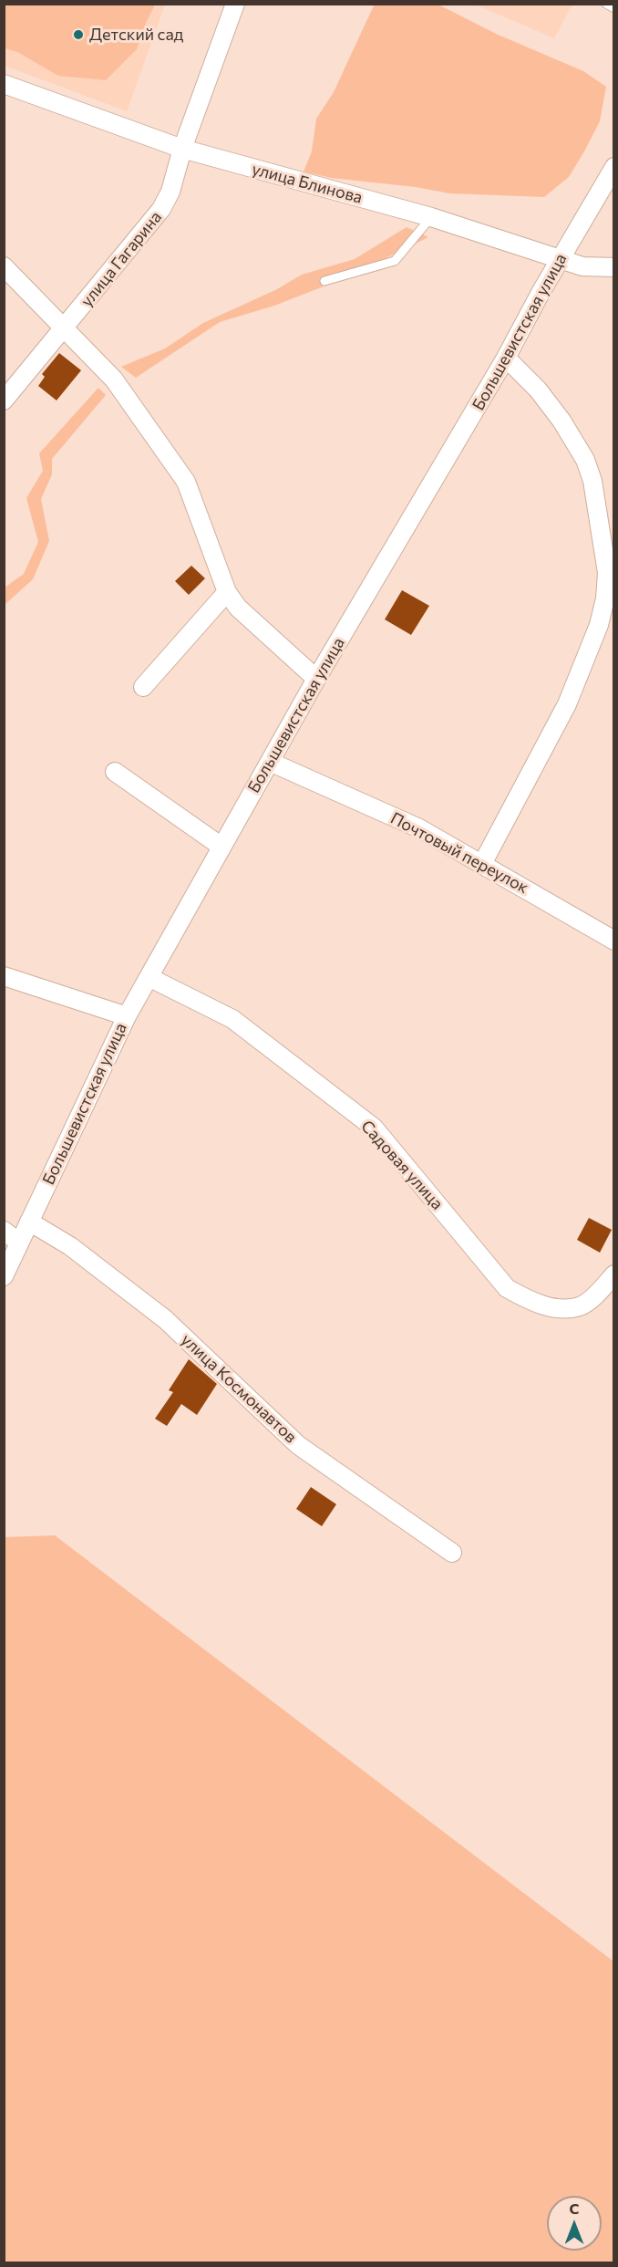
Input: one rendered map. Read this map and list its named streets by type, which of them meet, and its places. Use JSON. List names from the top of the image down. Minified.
{"streets":{"street":["улица Блинова","улица Гагарина","Большевистская улица","Почтовый переулок","Садовая улица","улица Космонавтов"]},"crossings":[["улица Блинова","улица Гагарина"],["улица Блинова","Большевистская улица"],["Большевистская улица","Почтовый переулок"],["Большевистская улица","Садовая улица"],["Большевистская улица","улица Космонавтов"]],"places":["Детский сад"],"north":"top"}
